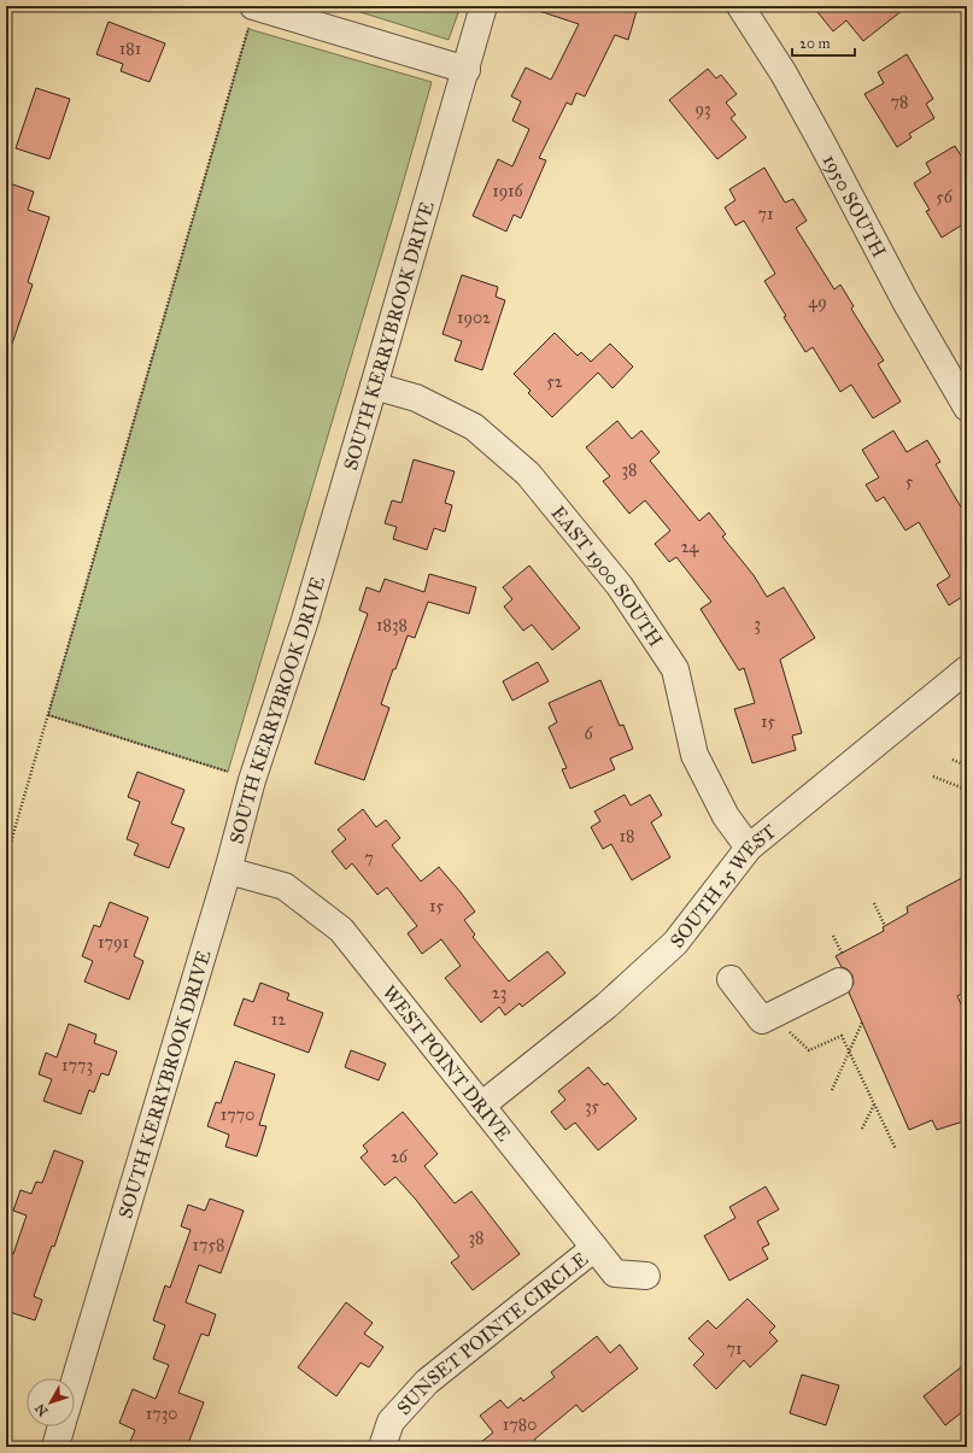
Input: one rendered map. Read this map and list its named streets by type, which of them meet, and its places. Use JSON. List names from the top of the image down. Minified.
{"streets":{"street":["1950 SOUTH","SOUTH KERRYBROOK DRIVE","EAST 1900 SOUTH","SOUTH 25 WEST","WEST POINT DRIVE","SUNSET POINTE CIRCLE"]},"crossings":[["SOUTH KERRYBROOK DRIVE","EAST 1900 SOUTH"],["SOUTH KERRYBROOK DRIVE","WEST POINT DRIVE"],["EAST 1900 SOUTH","SOUTH 25 WEST"],["SOUTH 25 WEST","WEST POINT DRIVE"],["WEST POINT DRIVE","SUNSET POINTE CIRCLE"]],"house_numbers":["181","78","93","1916","56","71","49","1902","52","38","5","24","3","1838","15","6","18","7","15","1791","23","12","1773","35","1770","26","38","1758","71","1730","1780"],"scale_bar":"20 m","north":"bottom left"}
